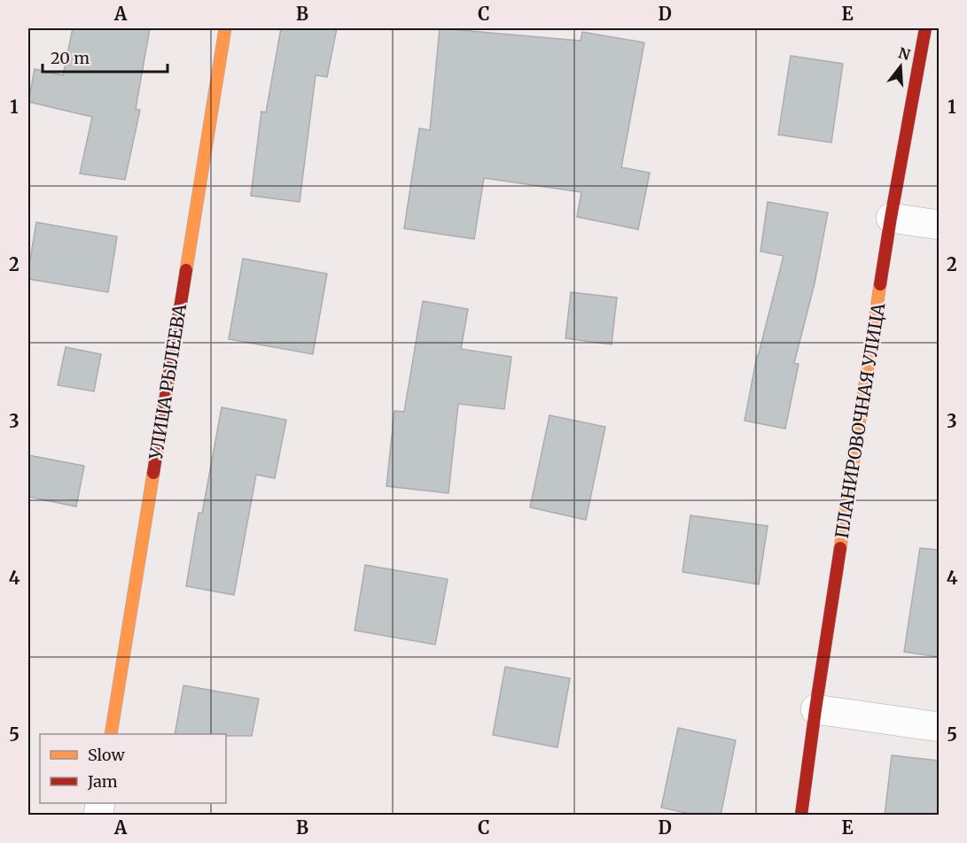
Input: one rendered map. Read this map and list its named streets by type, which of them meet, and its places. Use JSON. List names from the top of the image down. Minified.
{"streets":{"street":["УЛИЦА РЫЛЕЕВА","ПЛАНИРОВОЧНАЯ УЛИЦА"]},"legend":["Slow","Jam"],"scale_bar":"20 m","north":"top","grid":{"columns":["A","B","C","D","E"],"rows":["1","2","3","4","5"]}}
